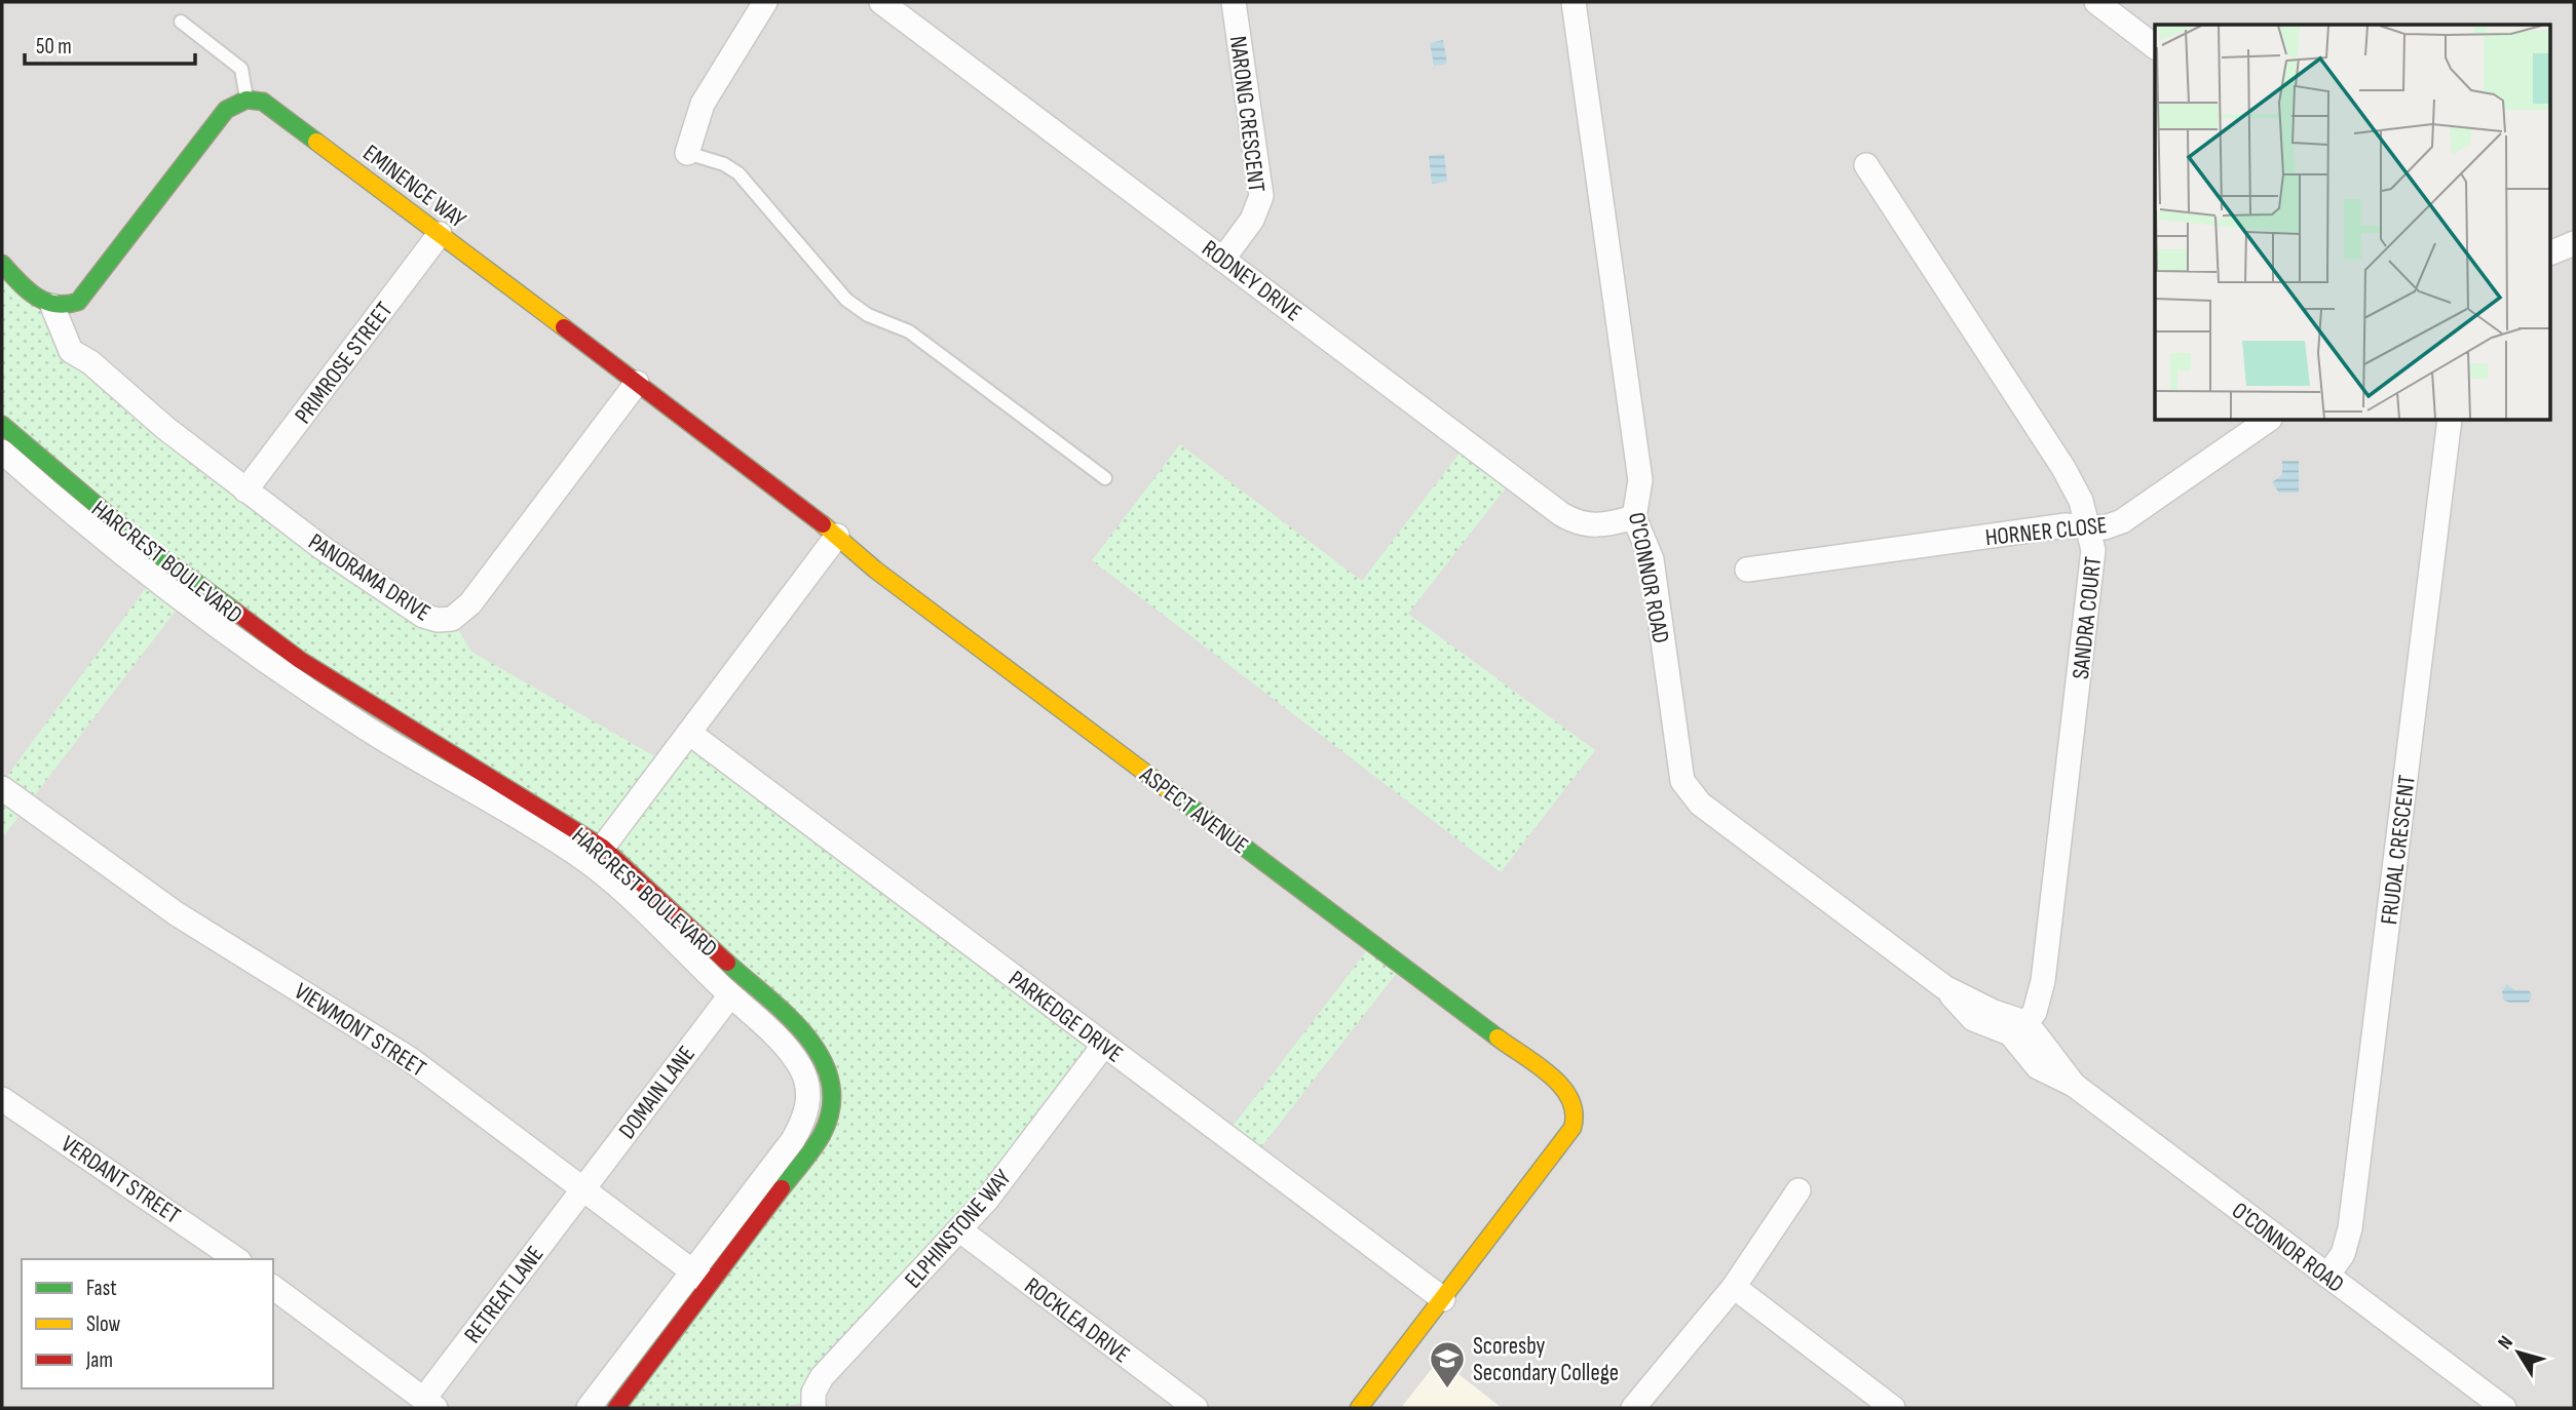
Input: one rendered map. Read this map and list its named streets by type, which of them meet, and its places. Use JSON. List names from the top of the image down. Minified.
{"streets":{"street":["NARONG CRESCENT","EMINENCE WAY","RODNEY DRIVE","PRIMROSE STREET","HORNER CLOSE","HARCREST BOULEVARD","PANORAMA DRIVE","O'CONNOR ROAD","SANDRA COURT","ASPECT AVENUE","FRUDAL CRESCENT","PARKEDGE DRIVE","VIEWMONT STREET","DOMAIN LANE","VERDANT STREET","ELPHINSTONE WAY","RETREAT LANE","ROCKLEA DRIVE"]},"crossings":[["NARONG CRESCENT","RODNEY DRIVE"],["EMINENCE WAY","PRIMROSE STREET"],["EMINENCE WAY","PANORAMA DRIVE"],["EMINENCE WAY","ASPECT AVENUE"],["RODNEY DRIVE","O'CONNOR ROAD"],["PRIMROSE STREET","PANORAMA DRIVE"],["HORNER CLOSE","SANDRA COURT"],["HARCREST BOULEVARD","VIEWMONT STREET"],["HARCREST BOULEVARD","DOMAIN LANE"],["O'CONNOR ROAD","SANDRA COURT"],["O'CONNOR ROAD","FRUDAL CRESCENT"],["ASPECT AVENUE","PARKEDGE DRIVE"],["PARKEDGE DRIVE","ELPHINSTONE WAY"],["VIEWMONT STREET","DOMAIN LANE"],["VIEWMONT STREET","RETREAT LANE"],["DOMAIN LANE","RETREAT LANE"],["ELPHINSTONE WAY","ROCKLEA DRIVE"]],"places":{"school or university":["Scoresby Secondary College"]},"legend":["Fast","Slow","Jam"],"scale_bar":"50 m","north":"top left"}
